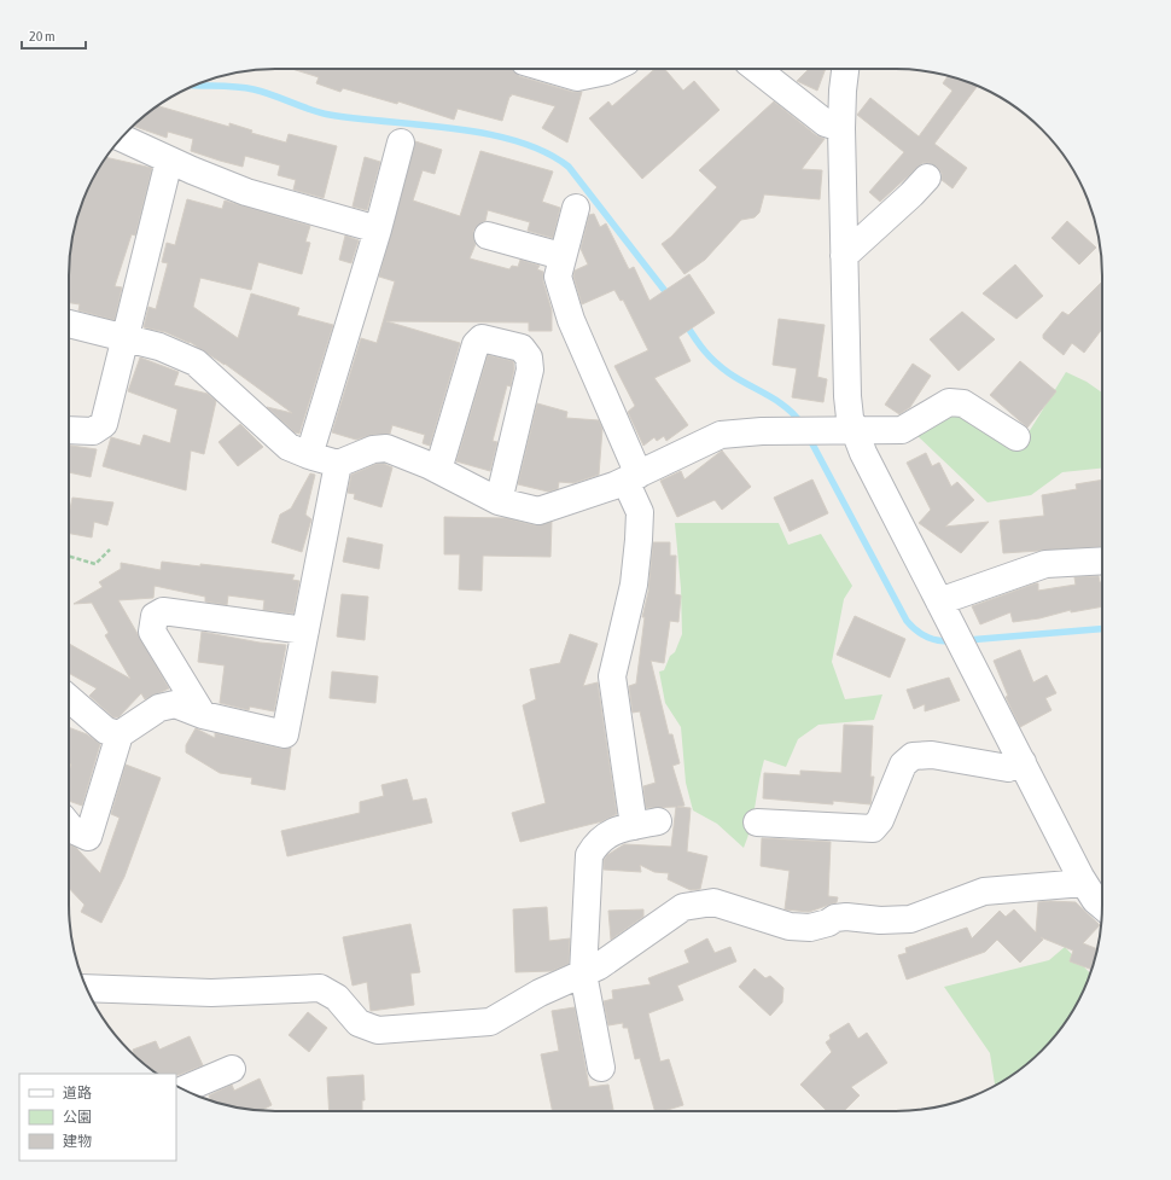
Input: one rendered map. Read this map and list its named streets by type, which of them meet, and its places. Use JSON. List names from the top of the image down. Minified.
{"legend":["道路","公園","建物"],"scale_bar":"20 m"}
